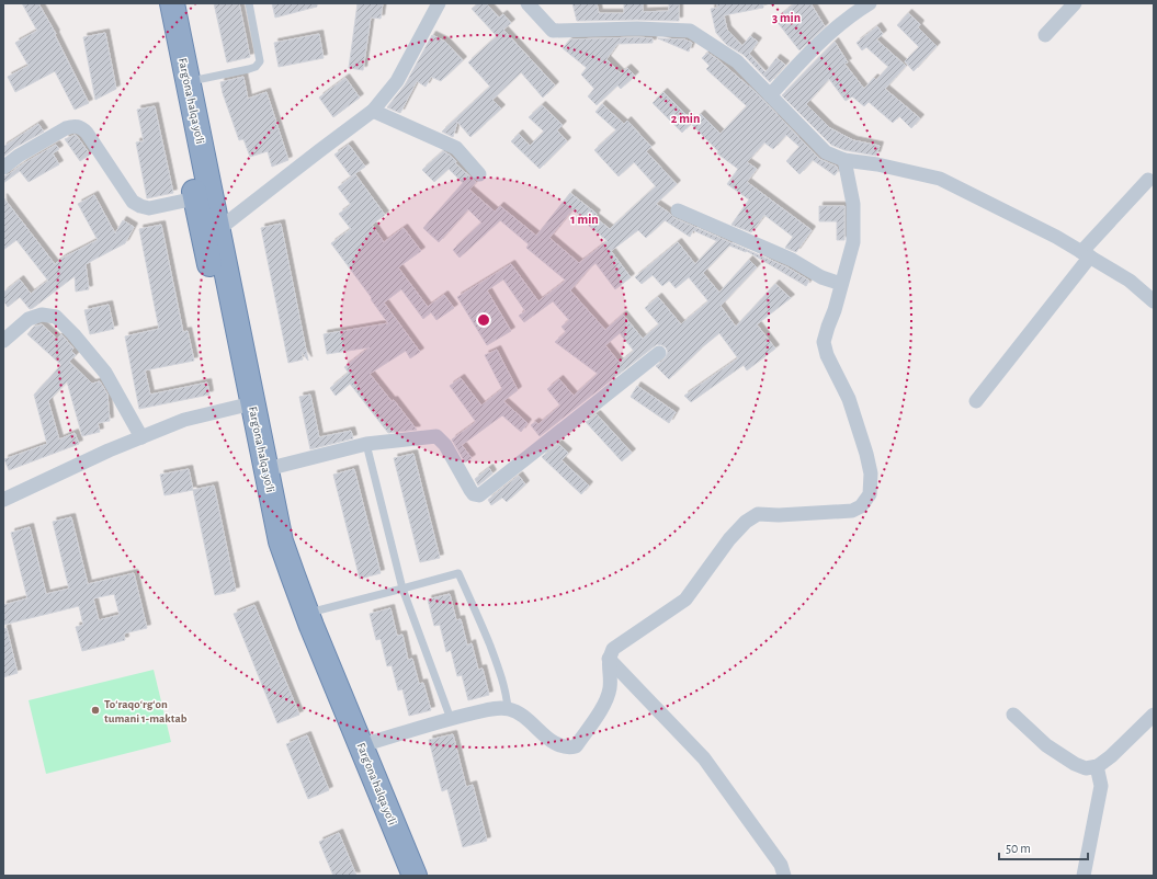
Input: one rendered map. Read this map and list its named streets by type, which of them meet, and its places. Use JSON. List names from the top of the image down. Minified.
{"streets":{"highway":["Farg‘ona halqa yo‘li"]},"places":["Toʻraqoʻrgʻon tumani 1-maktab"],"scale_bar":"50 m","rings":["3 min","2 min","1 min"]}
